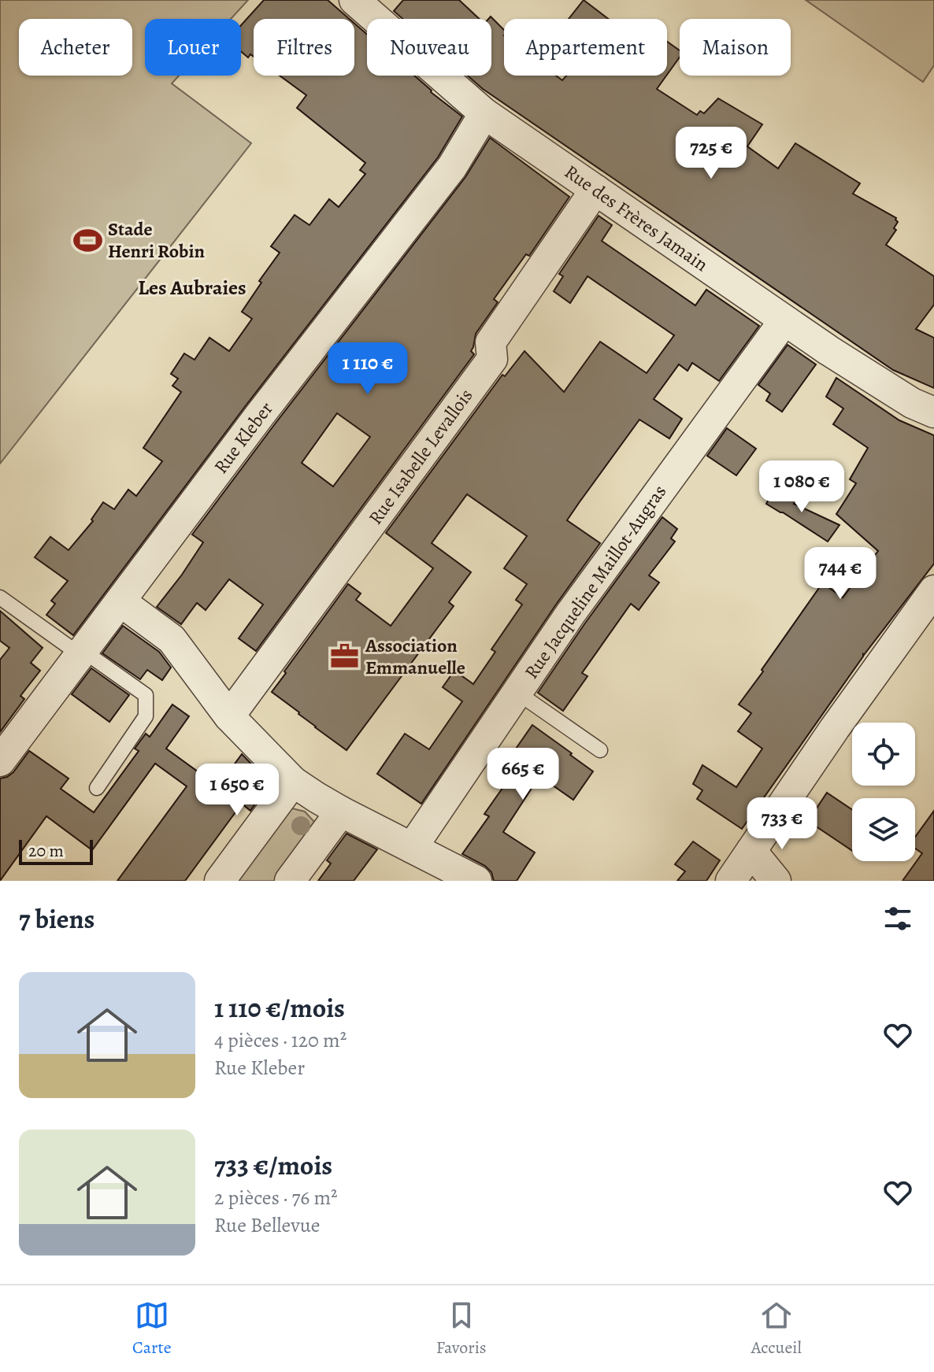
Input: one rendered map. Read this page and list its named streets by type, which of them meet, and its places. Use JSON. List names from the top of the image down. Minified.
{"streets":{"street":["Rue des Frères Jamain","Rue Kleber","Rue Isabelle Levallois","Rue Jacqueline Maillot-Augras"]},"crossings":[["Rue des Frères Jamain","Rue Kleber"],["Rue des Frères Jamain","Rue Isabelle Levallois"],["Rue des Frères Jamain","Rue Jacqueline Maillot-Augras"]],"districts":["Les Aubraies"],"places":{"sports":["Stade Henri Robin"],"office":["Association Emmanuelle"]},"scale_bar":"20 m","page":{"chip":["Acheter","Louer","Filtres","Nouveau","Appartement","Maison"],"price":["725 €","1 110 €","1 080 €","744 €","665 €","1 650 €","733 €"],"scale":"20 m","heading":"7 biens","list":[{"name":"1 110 €/mois","note":"4 pièces · 120 m² · Rue Kleber"},{"name":"733 €/mois","note":"2 pièces · 76 m² · Rue Bellevue"}],"tabs":["Carte","Favoris","Accueil"]}}
